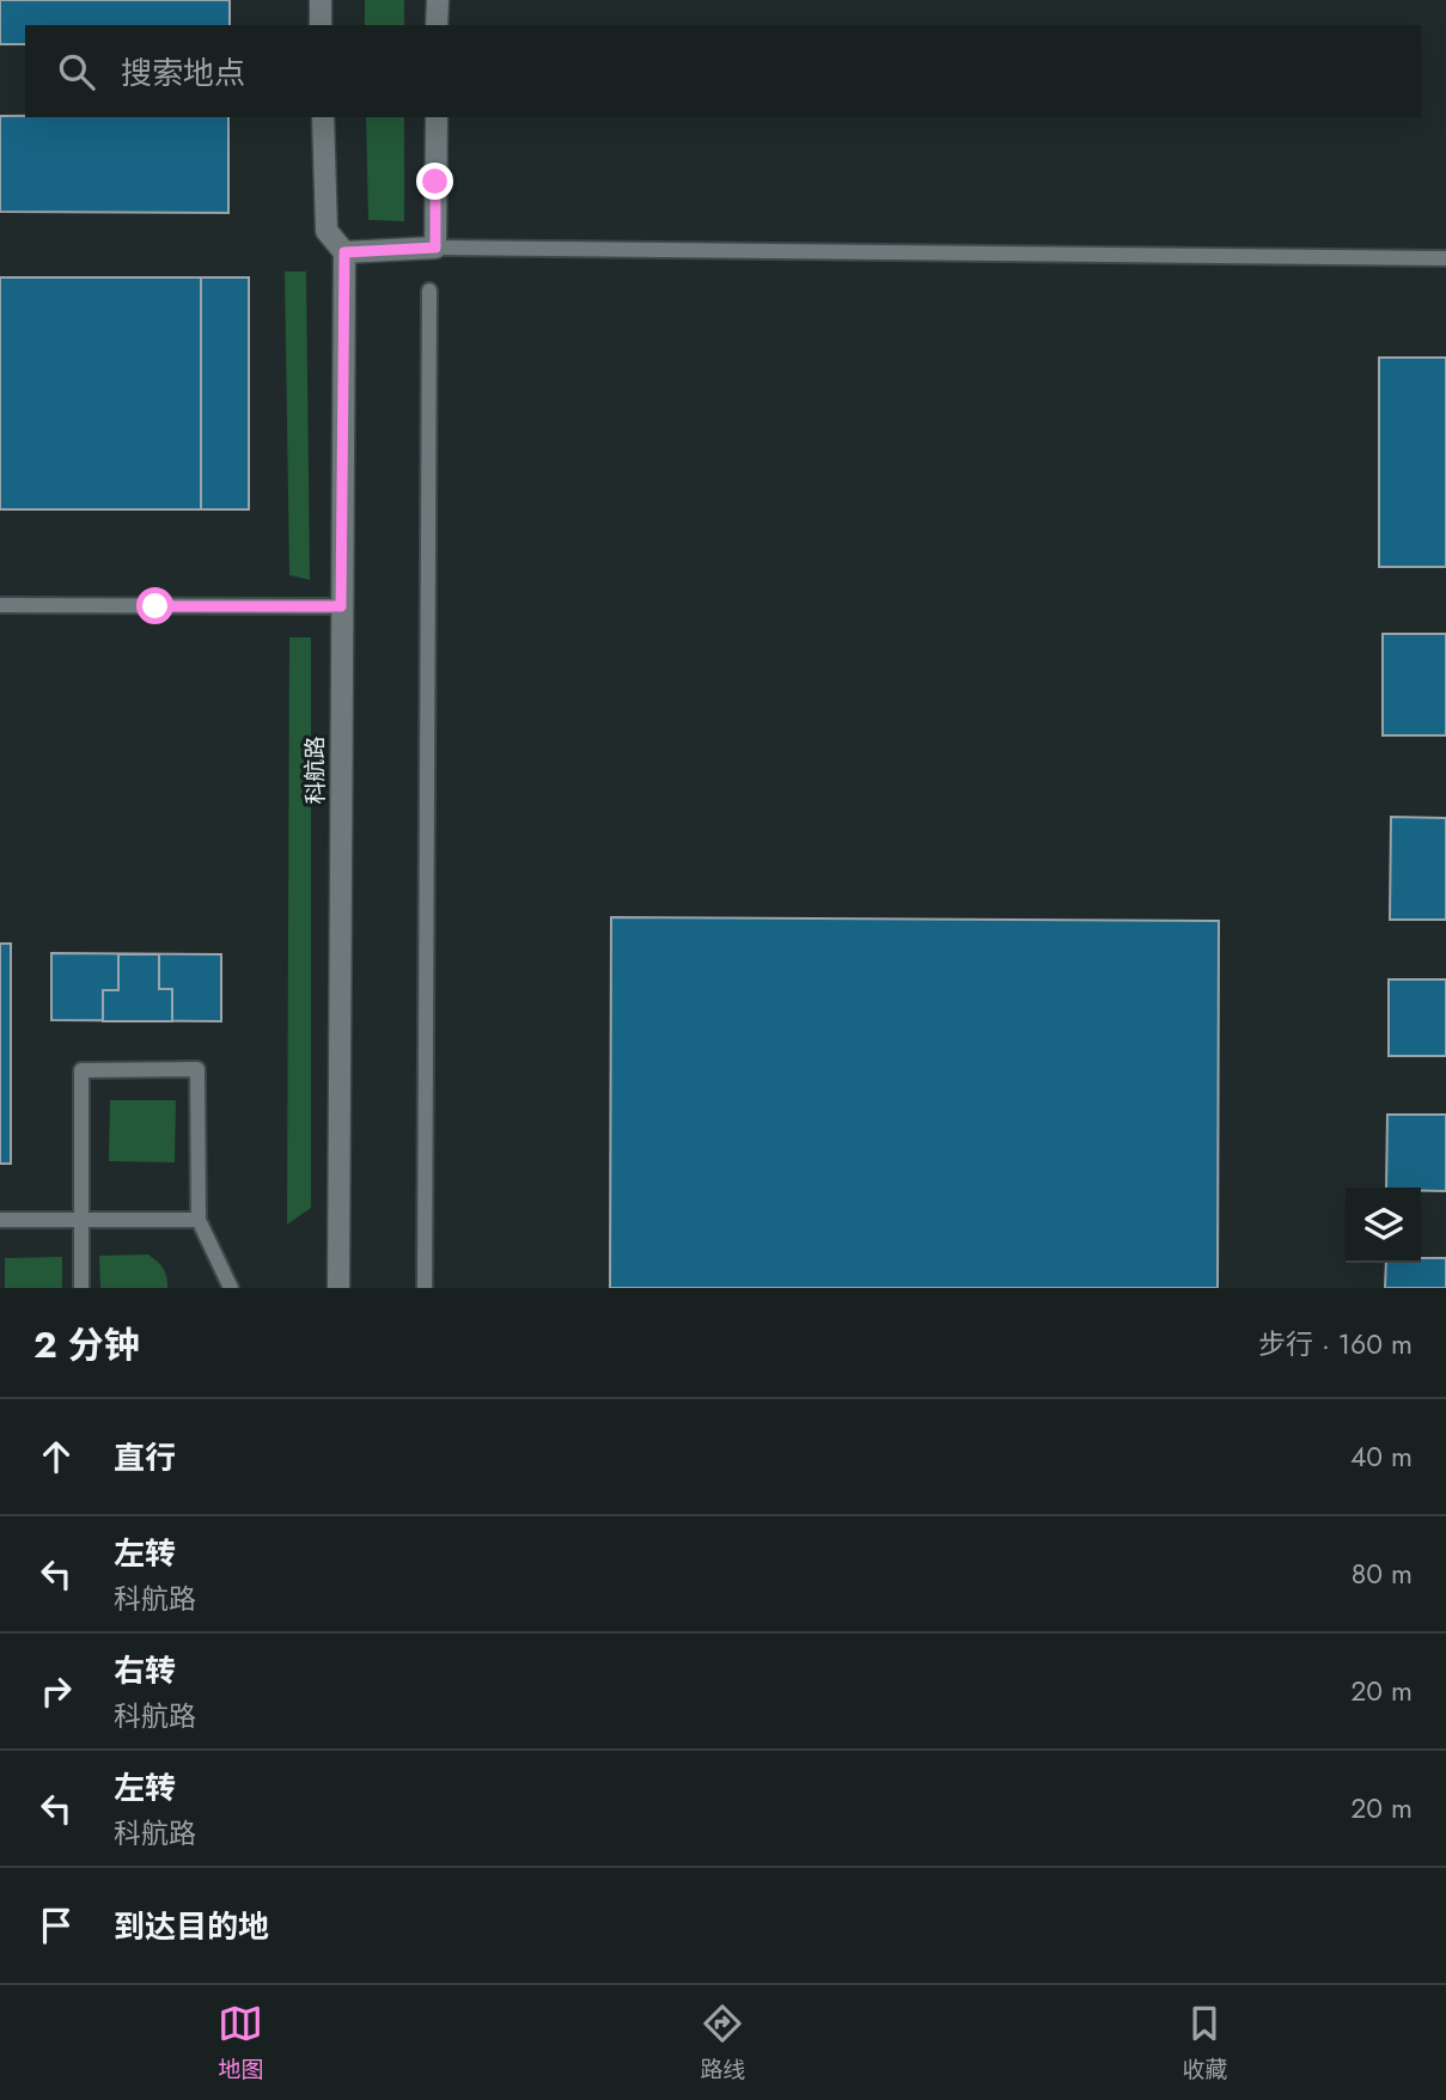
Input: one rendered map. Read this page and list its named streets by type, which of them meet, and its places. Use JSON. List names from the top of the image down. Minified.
{"streets":{"main road":["科航路"]},"page":{"search":"搜索地点","heading":["2 分钟","步行 · 160 m"],"list":[["直行","40 m"],["左转","科航路","80 m"],["右转","科航路","20 m"],["左转","科航路","20 m"],"到达目的地"],"nav":["地图","路线","收藏"]}}
